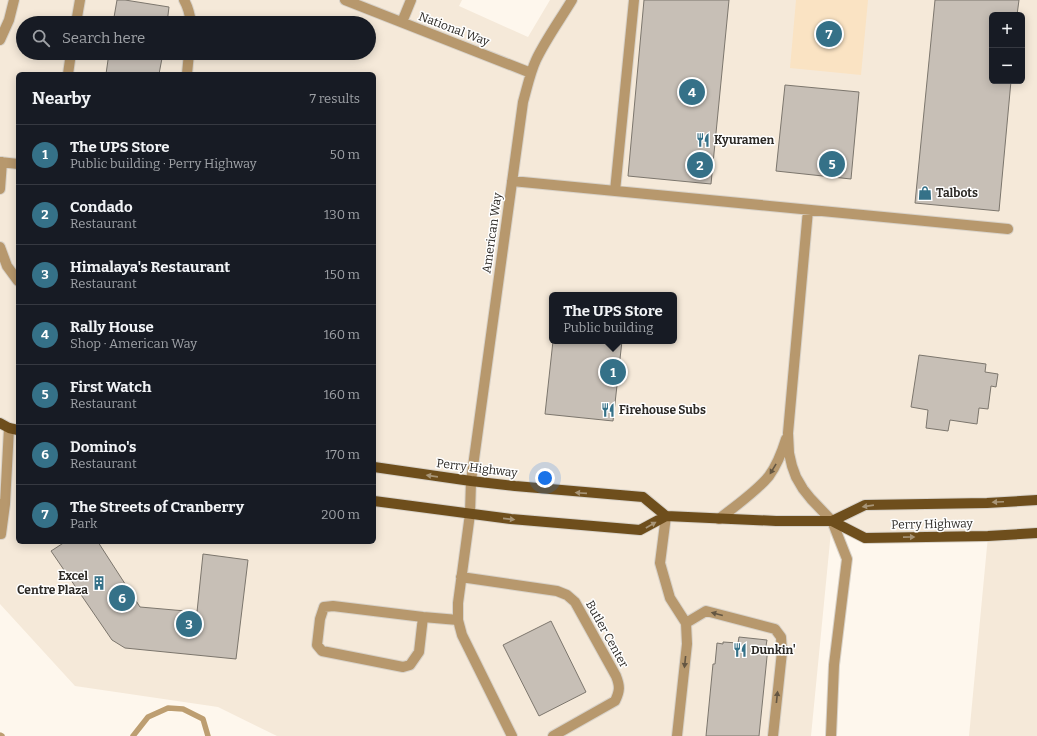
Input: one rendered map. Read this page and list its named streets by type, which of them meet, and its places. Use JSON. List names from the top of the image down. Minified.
{"streets":{"main road":["Perry Highway"],"street":["National Way","American Way","Butler Center"]},"crossings":[["National Way","American Way"],["American Way","Perry Highway"]],"places":{"restaurant":["Kyuramen","Firehouse Subs","Dunkin'"],"shop":["Talbots"],"building":["Excel Centre Plaza"]},"page":{"map_buttons":["+","−"],"search":"Search here","pins":["7","4","5","2","1","6","3"],"heading":["Nearby","7 results"],"list":[{"mark":"1","name":"The UPS Store","note":"Public building · Perry Highway","value":"50 m"},{"mark":"2","name":"Condado","note":"Restaurant","value":"130 m"},{"mark":"3","name":"Himalaya's Restaurant","note":"Restaurant","value":"150 m"},{"mark":"4","name":"Rally House","note":"Shop · American Way","value":"160 m"},{"mark":"5","name":"First Watch","note":"Restaurant","value":"160 m"},{"mark":"6","name":"Domino's","note":"Restaurant","value":"170 m"},{"mark":"7","name":"The Streets of Cranberry","note":"Park","value":"200 m"}],"popup":["The UPS Store","Public building"]}}
